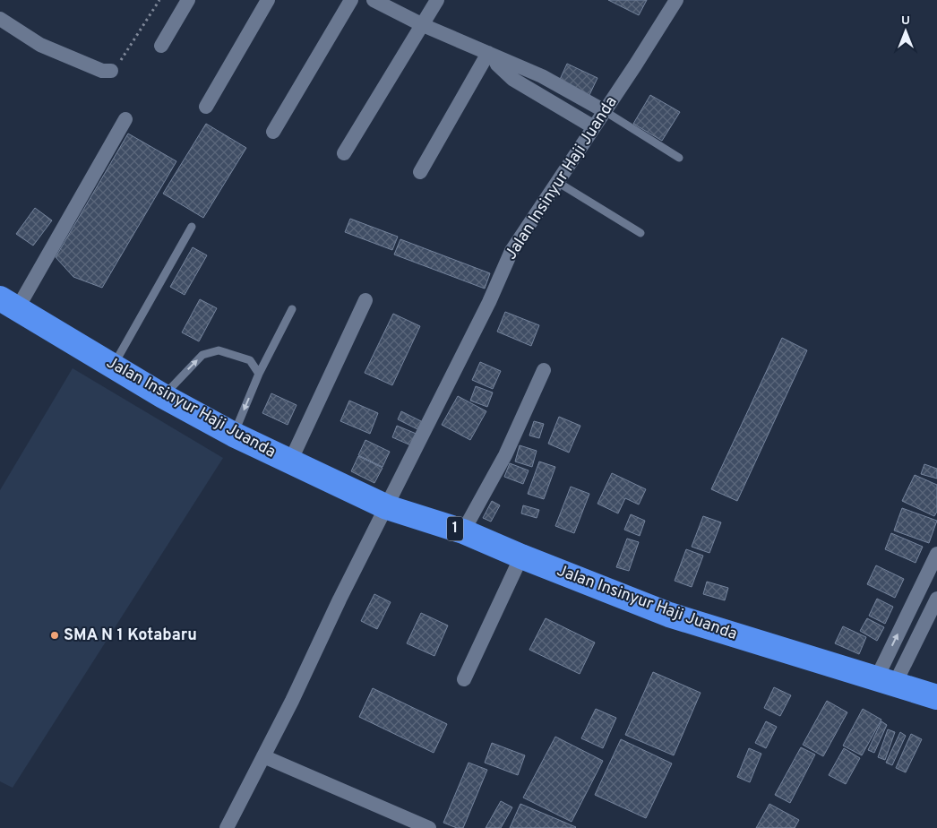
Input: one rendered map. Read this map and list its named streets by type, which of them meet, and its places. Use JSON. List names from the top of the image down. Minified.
{"streets":{"highway":["Jalan Insinyur Haji Juanda","1"]},"places":["SMA N 1 Kotabaru"],"north":"top"}
